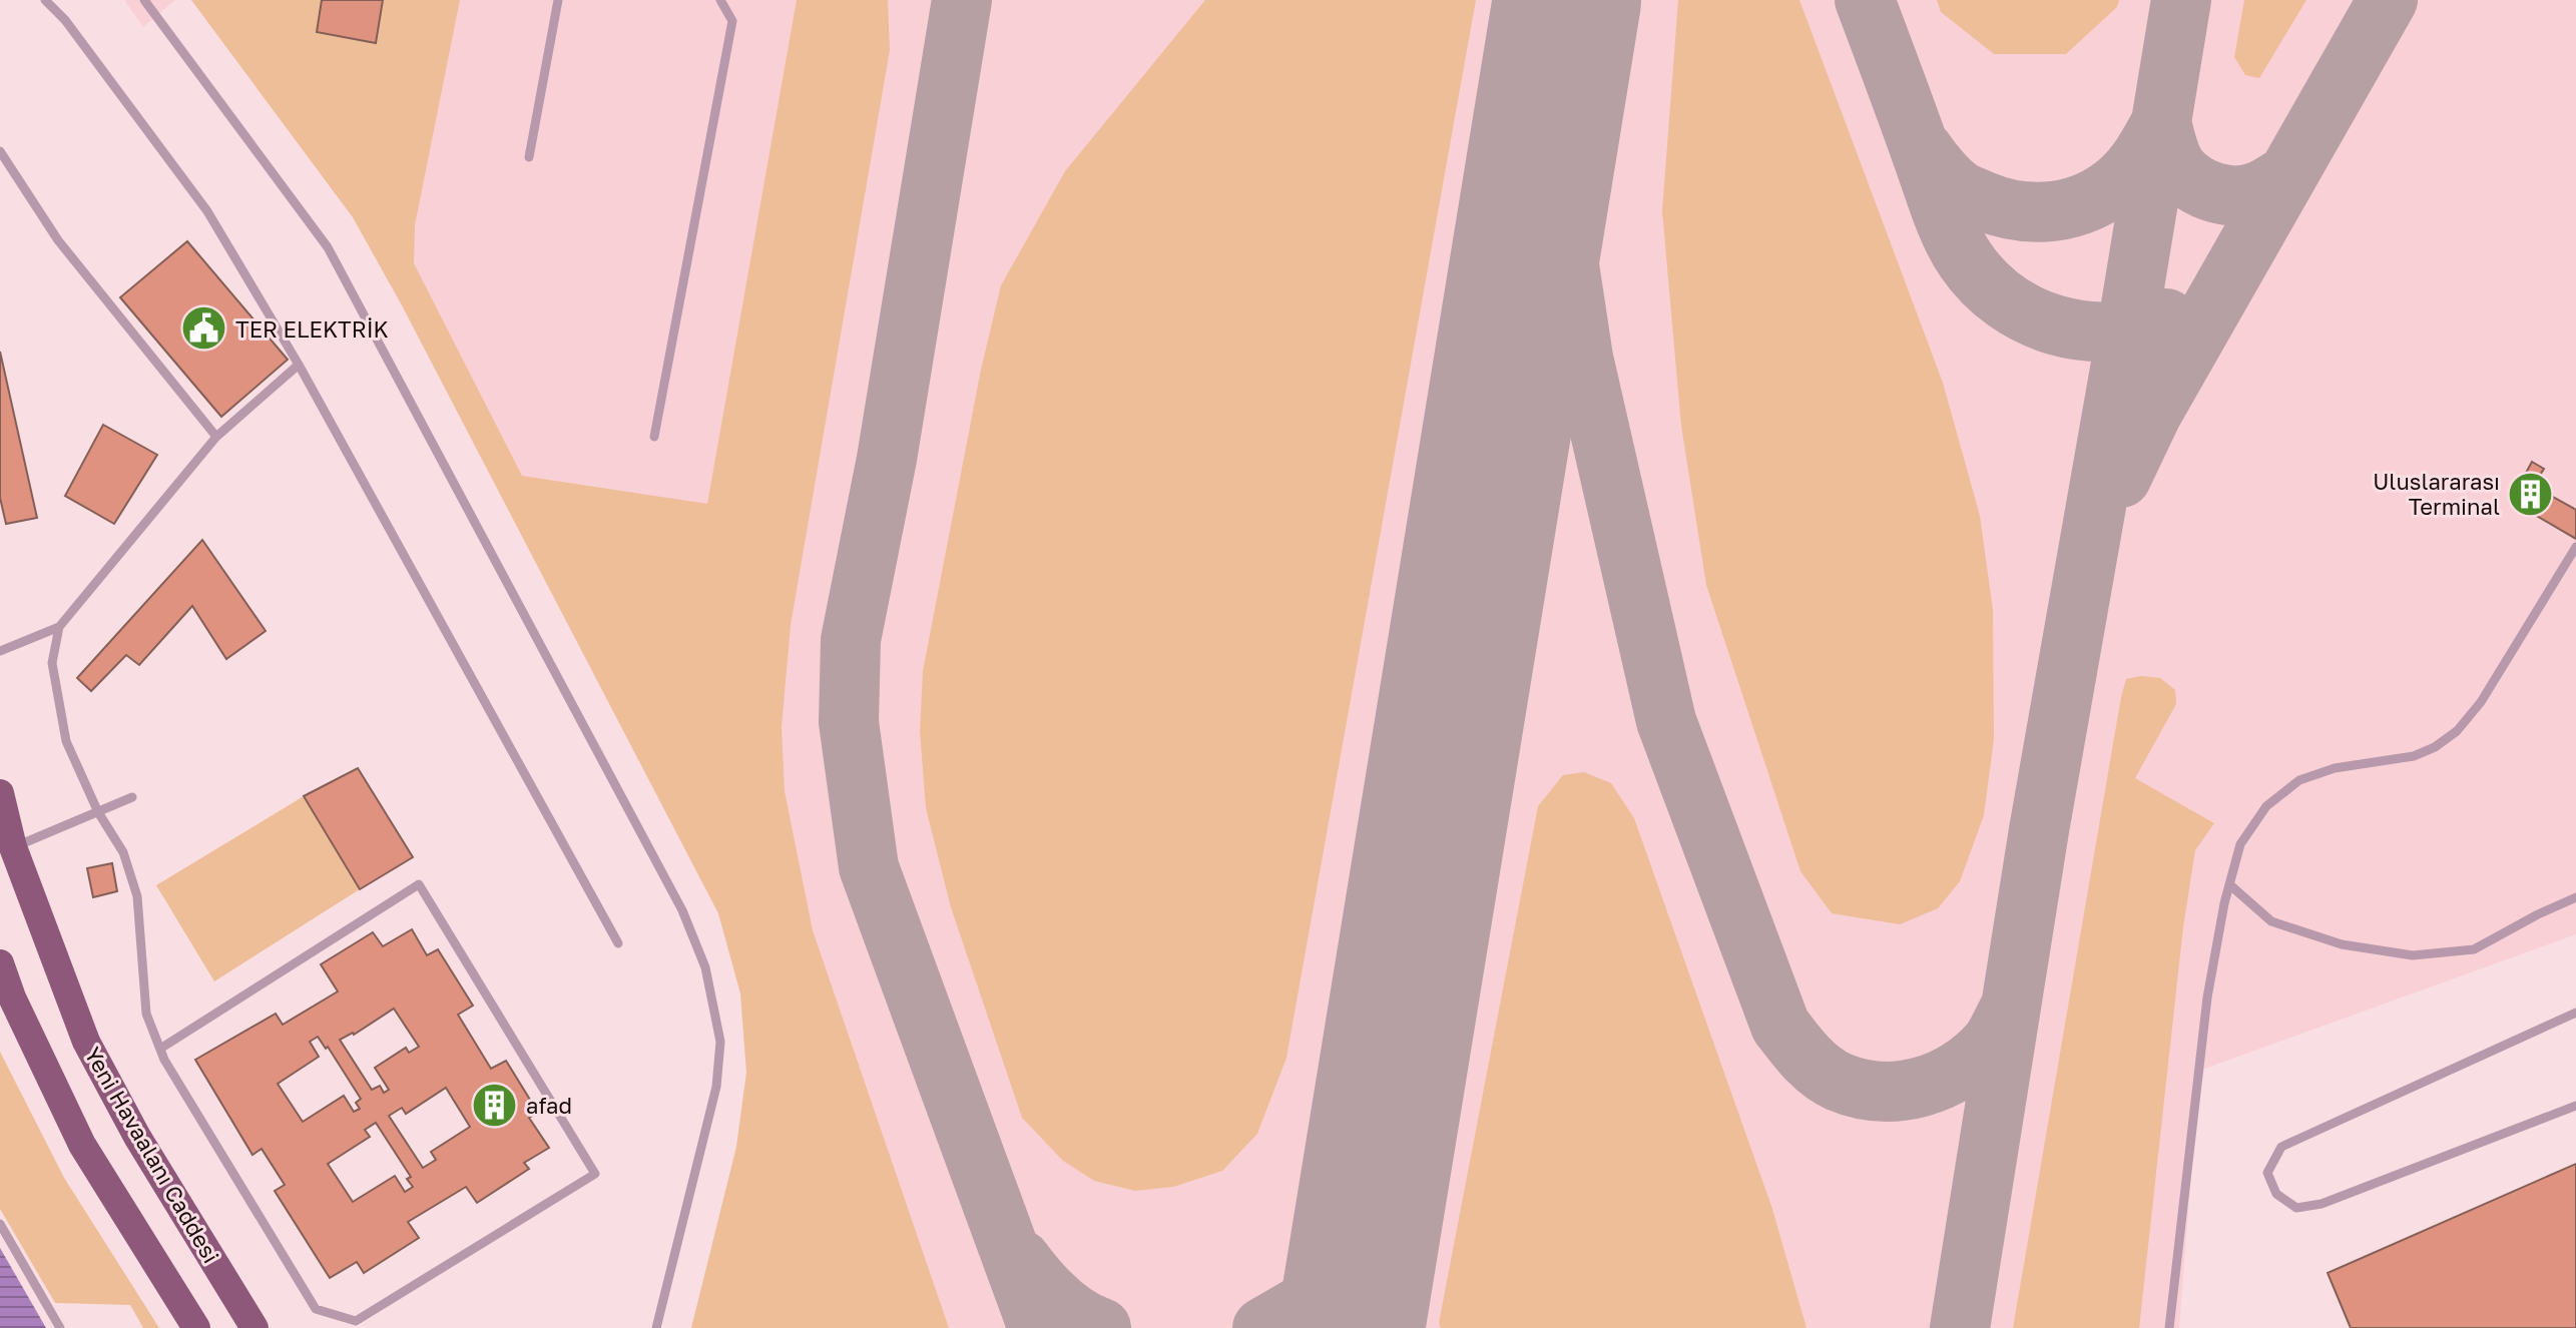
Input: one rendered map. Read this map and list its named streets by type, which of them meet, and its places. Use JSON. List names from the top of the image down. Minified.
{"streets":{"main road":["Yeni Havaalanı Caddesi"]},"places":{"public building":["TER ELEKTRİK"],"building":["Uluslararası Terminal","afad"]}}
